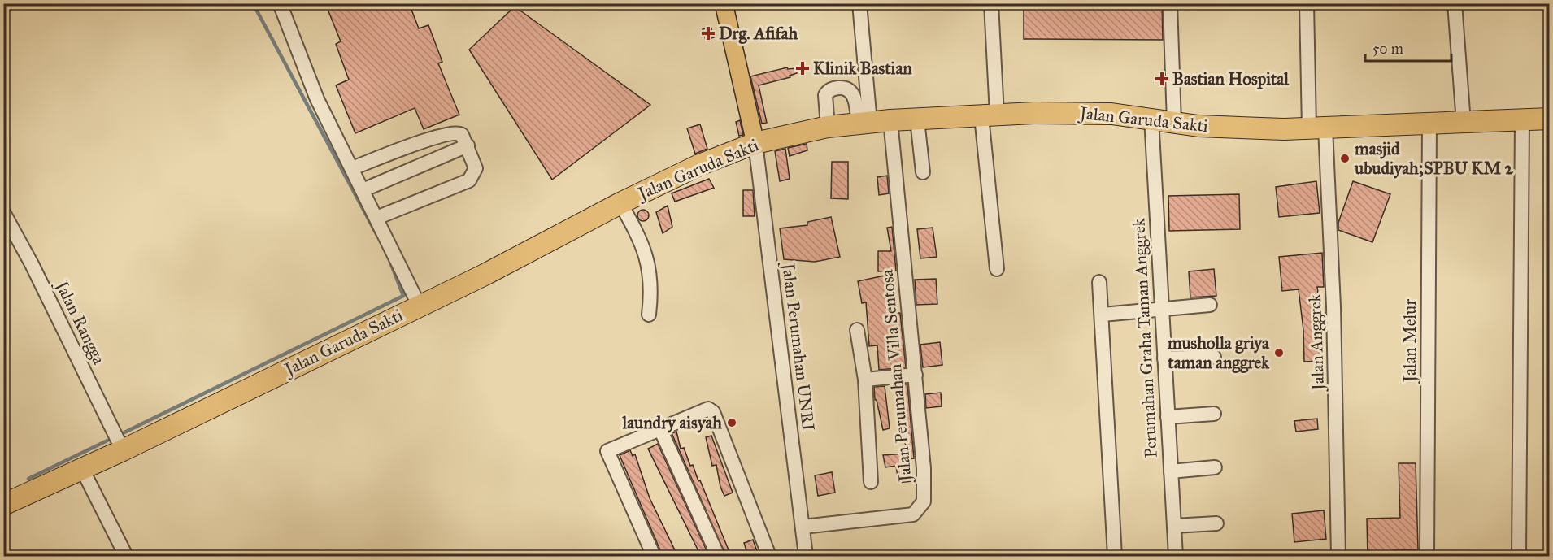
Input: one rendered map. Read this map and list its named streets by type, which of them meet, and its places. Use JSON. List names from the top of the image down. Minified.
{"streets":{"highway":["Jalan Garuda Sakti"],"street":["Jalan Rangga","Perumahan Graha Taman Anggrek","Jalan Melur","Jalan Anggrek","Jalan Perumahan UNRI","Jalan Perumahan Villa Sentosa"]},"crossings":[["Jalan Garuda Sakti","Jalan Rangga"],["Jalan Garuda Sakti","Perumahan Graha Taman Anggrek"],["Jalan Garuda Sakti","Jalan Melur"],["Jalan Garuda Sakti","Jalan Anggrek"],["Jalan Garuda Sakti","Jalan Perumahan UNRI"],["Jalan Garuda Sakti","Jalan Perumahan Villa Sentosa"],["Jalan Perumahan UNRI","Jalan Perumahan Villa Sentosa"]],"places":{"health":["Drg. Afifah","Klinik Bastian","Bastian Hospital"],"other":["masjid ubudiyah;SPBU KM 2","musholla griya taman anggrek","laundry aisyah"]},"scale_bar":"50 m"}
